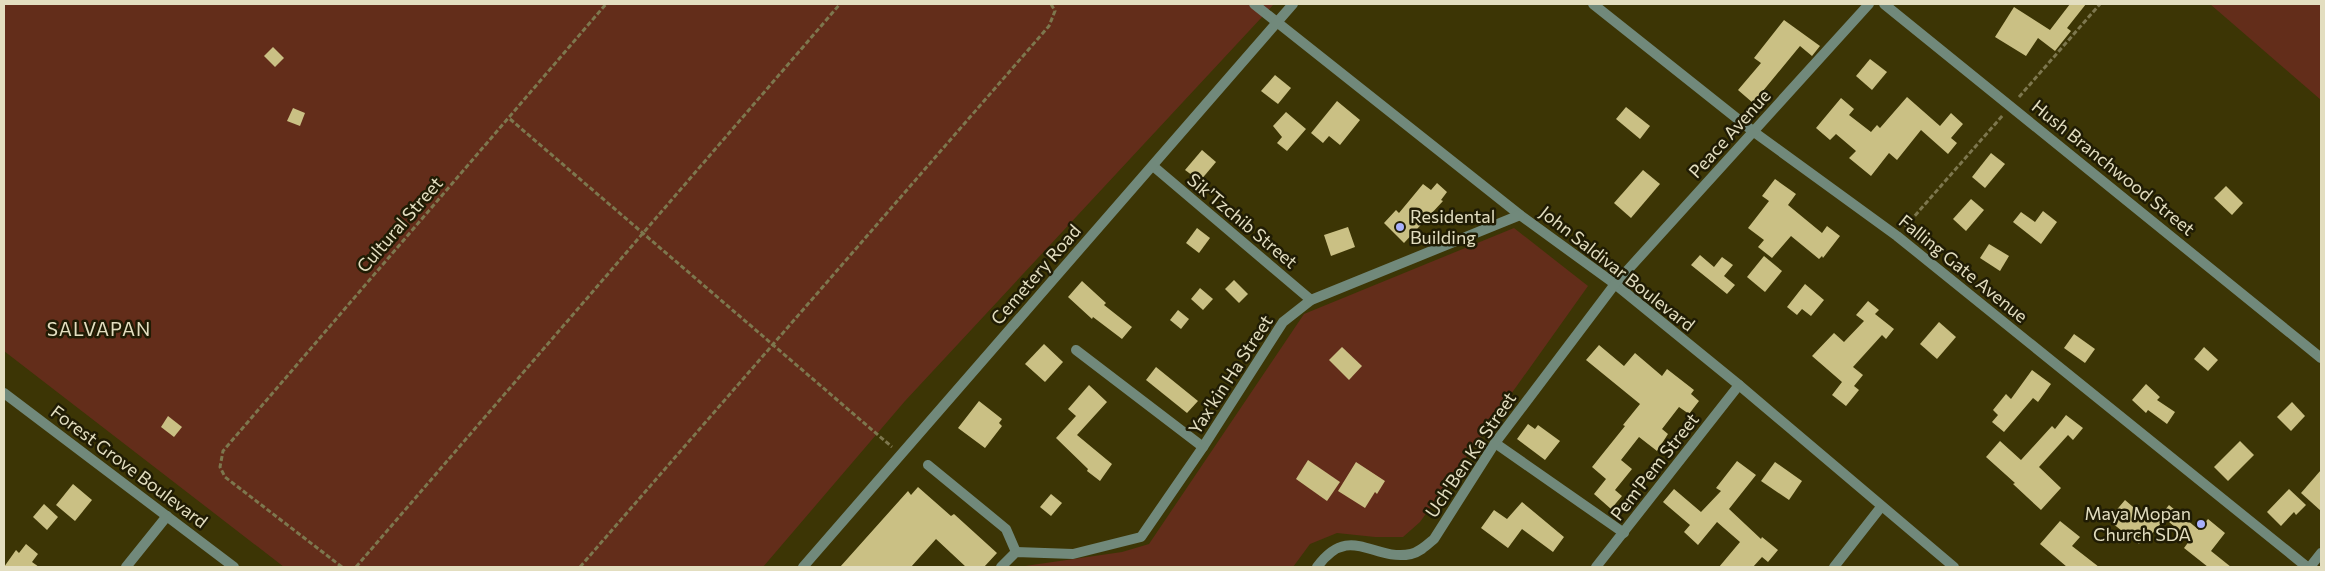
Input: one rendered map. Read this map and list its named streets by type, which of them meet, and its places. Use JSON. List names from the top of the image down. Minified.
{"streets":{"street":["Peace Avenue","Hush Branchwood Street","Sik'Tzchib Street","John Saldivar Boulevard","Falling Gate Avenue","Cemetery Road","Yax'kin Ha Street","Uch'Ben Ka Street","Forest Grove Boulevard","Pem'Pem Street"],"path":["Cultural Street"]},"crossings":[["Peace Avenue","John Saldivar Boulevard"],["Peace Avenue","Falling Gate Avenue"],["Peace Avenue","Uch'Ben Ka Street"],["Sik'Tzchib Street","Cemetery Road"],["Sik'Tzchib Street","Yax'kin Ha Street"],["John Saldivar Boulevard","Cemetery Road"],["John Saldivar Boulevard","Yax'kin Ha Street"],["John Saldivar Boulevard","Uch'Ben Ka Street"],["John Saldivar Boulevard","Pem'Pem Street"]],"districts":["SALVAPAN"],"places":["Residental Building","Maya Mopan Church SDA"]}
